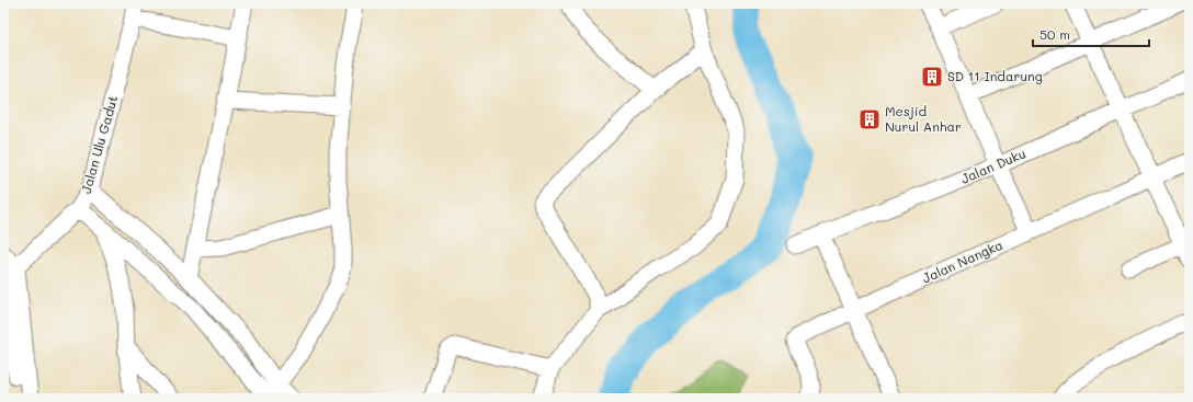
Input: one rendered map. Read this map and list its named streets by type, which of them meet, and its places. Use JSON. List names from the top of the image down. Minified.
{"streets":{"street":["Jalan Ulu Gadut","Jalan Duku","Jalan Nangka"]},"places":{"building":["SD 11 Indarung","Mesjid Nurul Anhar"]},"scale_bar":"50 m"}
